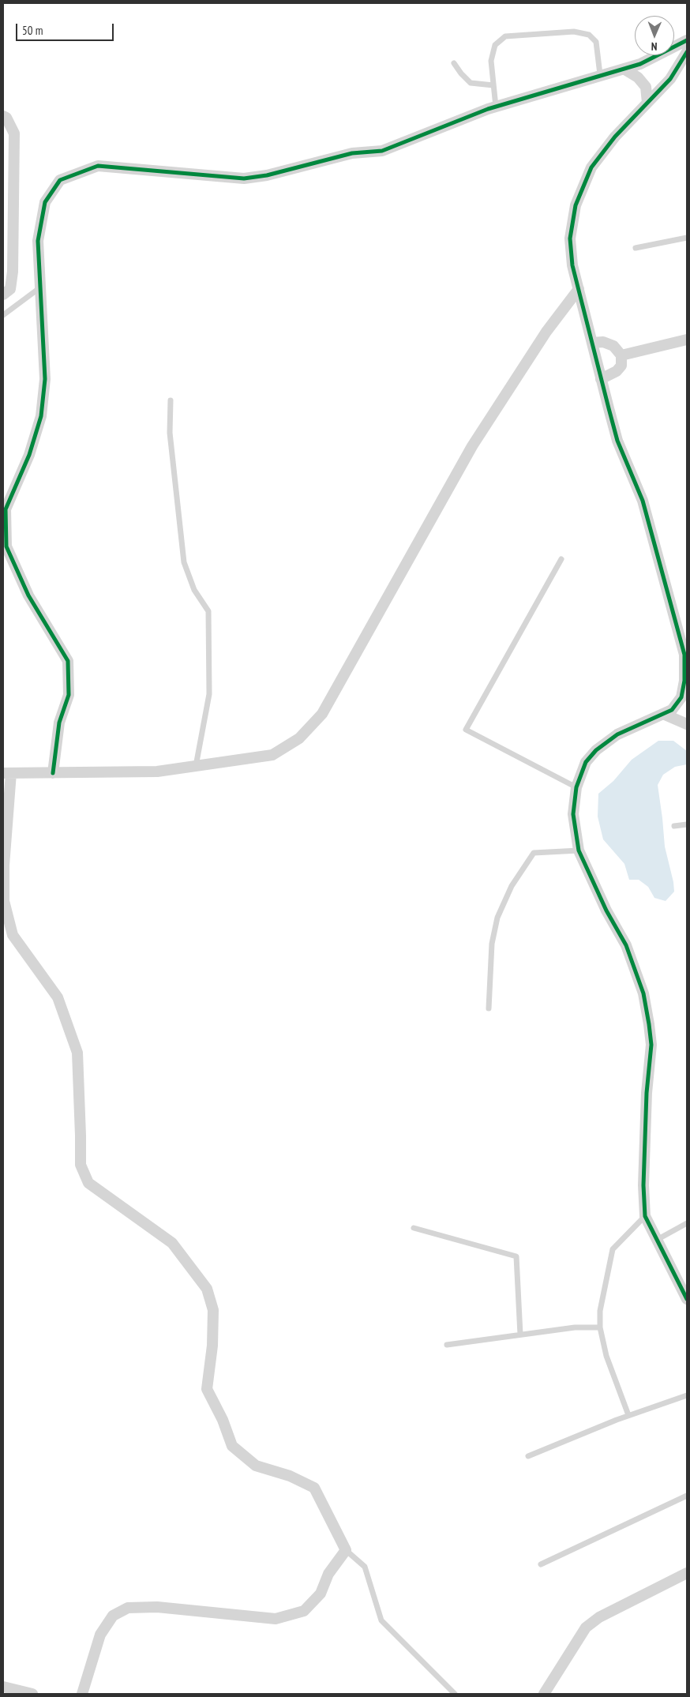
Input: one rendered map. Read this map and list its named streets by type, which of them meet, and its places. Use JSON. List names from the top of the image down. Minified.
{"scale_bar":"50 m","north":"bottom"}
